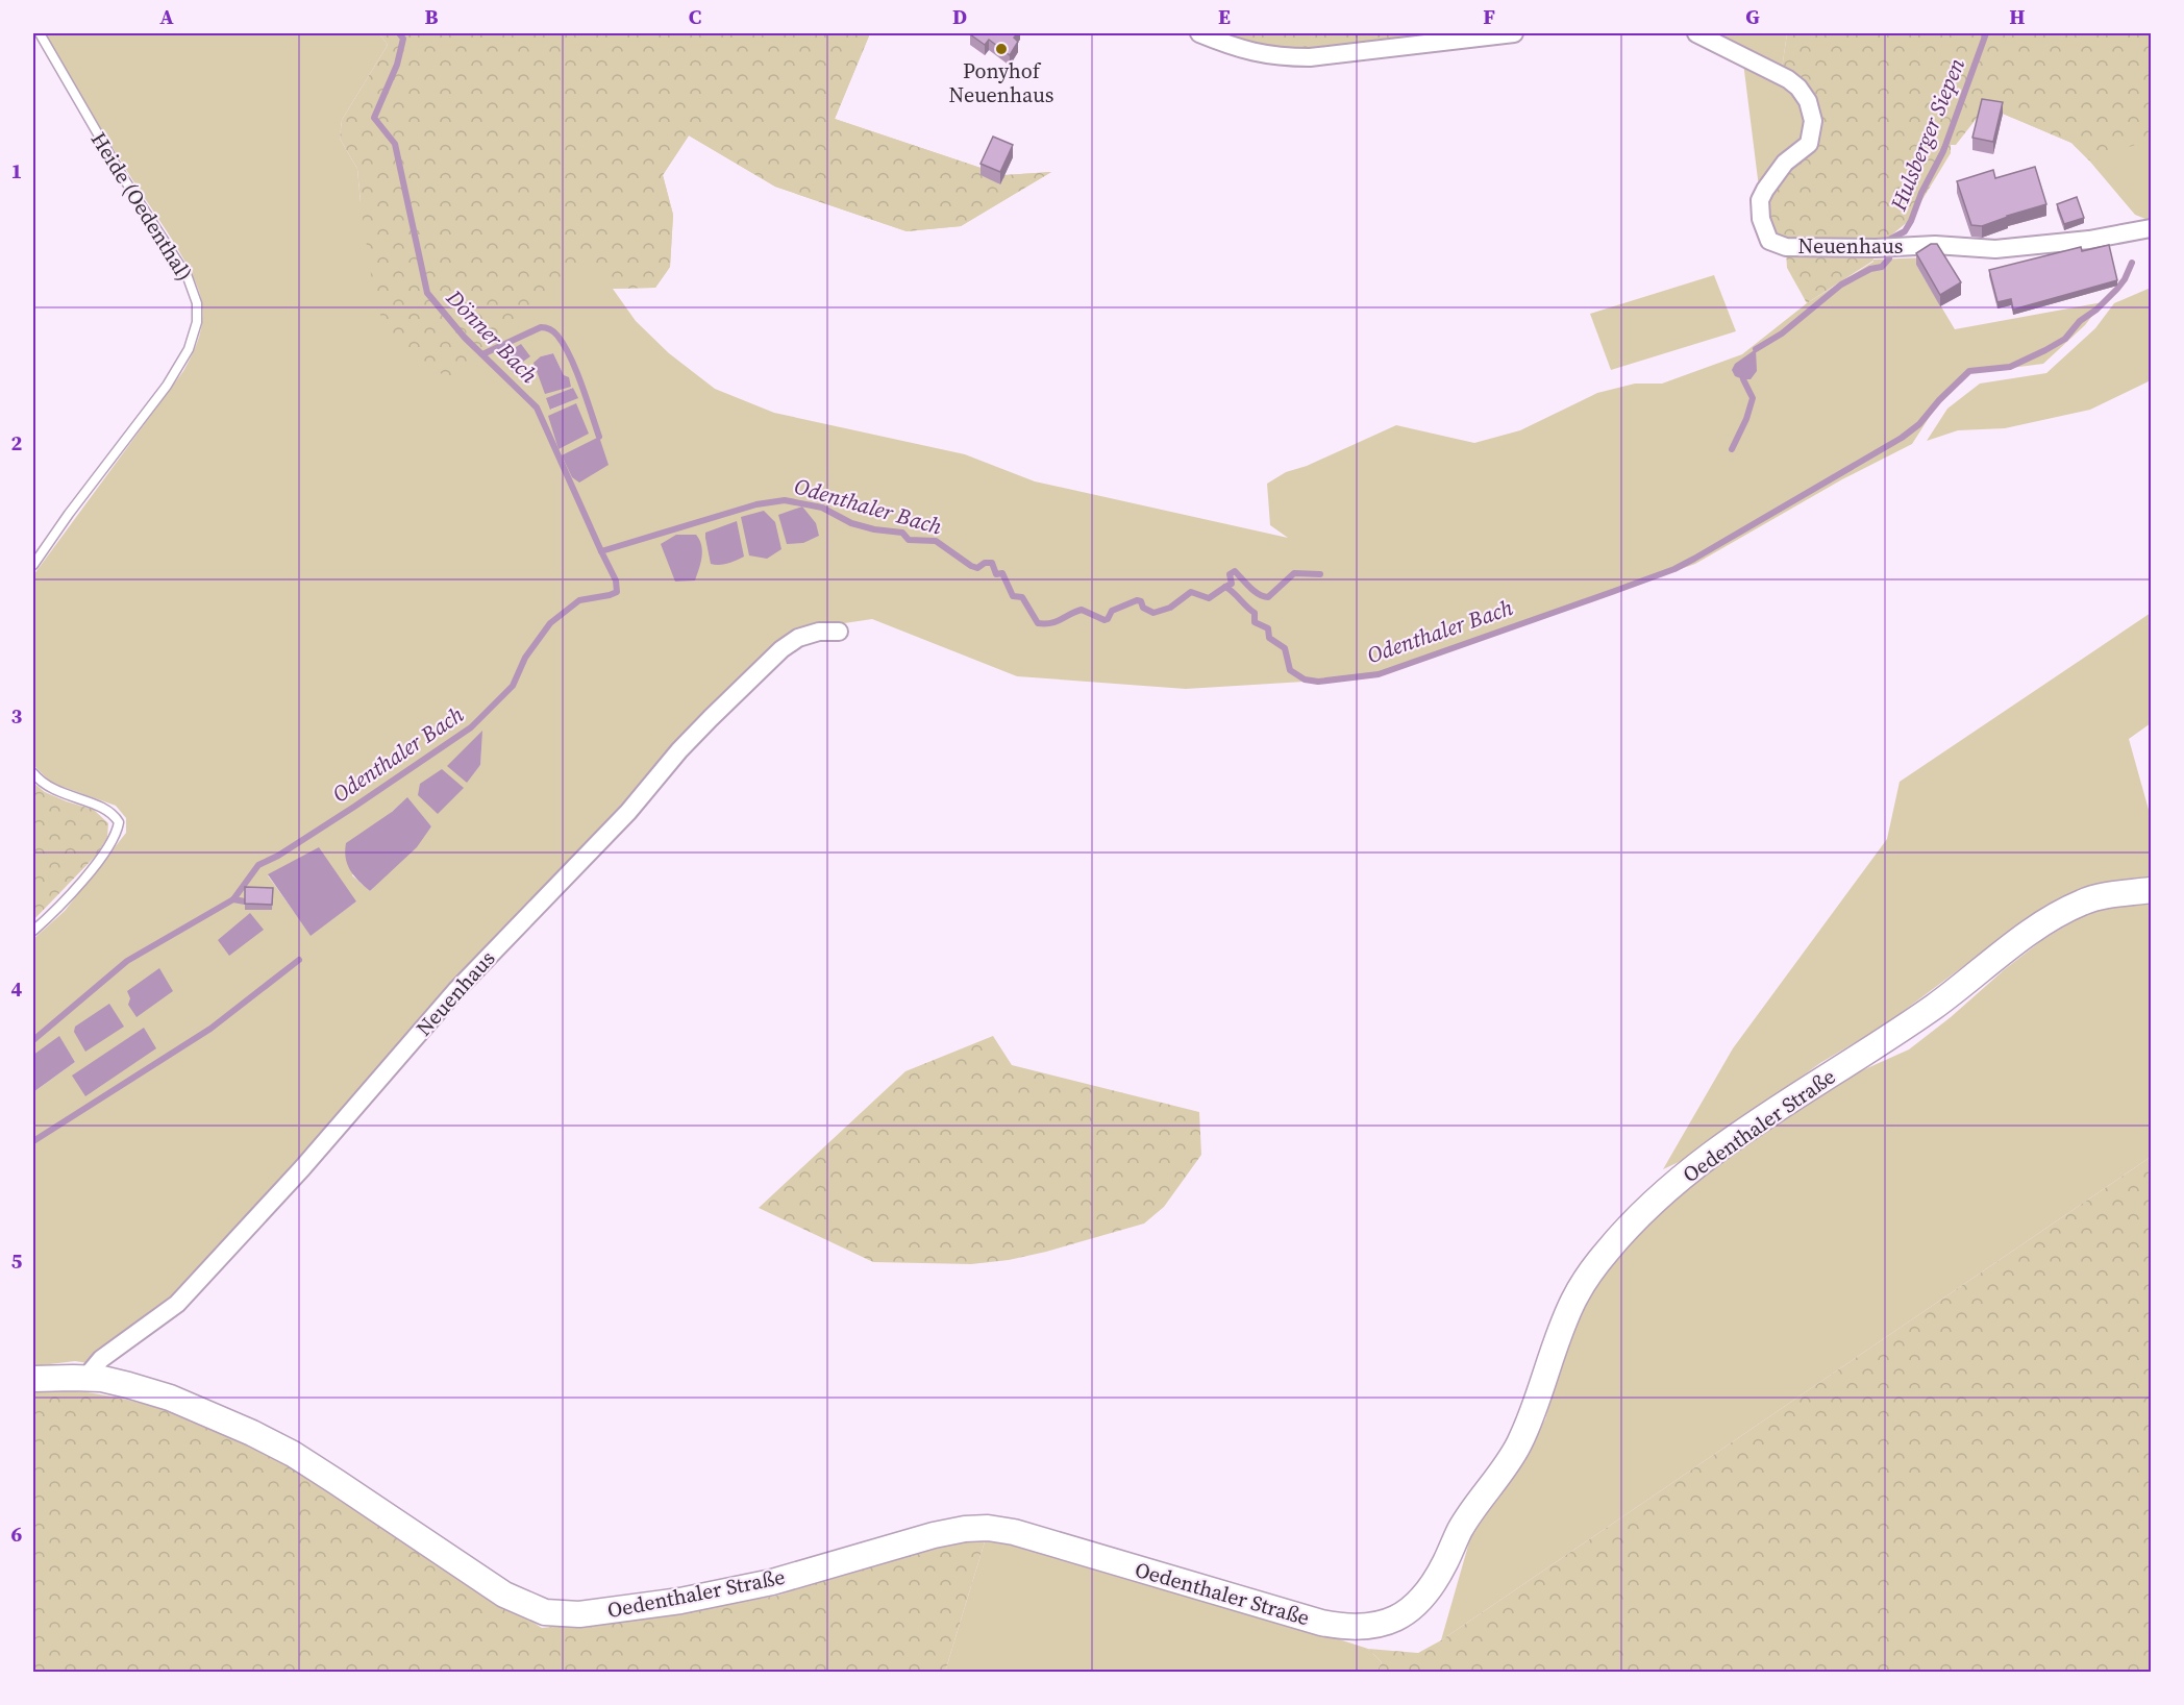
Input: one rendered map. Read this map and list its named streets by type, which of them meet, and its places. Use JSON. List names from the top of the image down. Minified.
{"streets":{"main road":["Oedenthaler Straße"],"street":["Neuenhaus"],"lane":["Heide (Oedenthal)"]},"crossings":[["Neuenhaus","Oedenthaler Straße"]],"water":["Hulsberger Siepen","Dönner Bach","Odenthaler Bach"],"places":["Ponyhof Neuenhaus"],"grid":{"columns":["A","B","C","D","E","F","G","H"],"rows":["1","2","3","4","5","6"]}}
